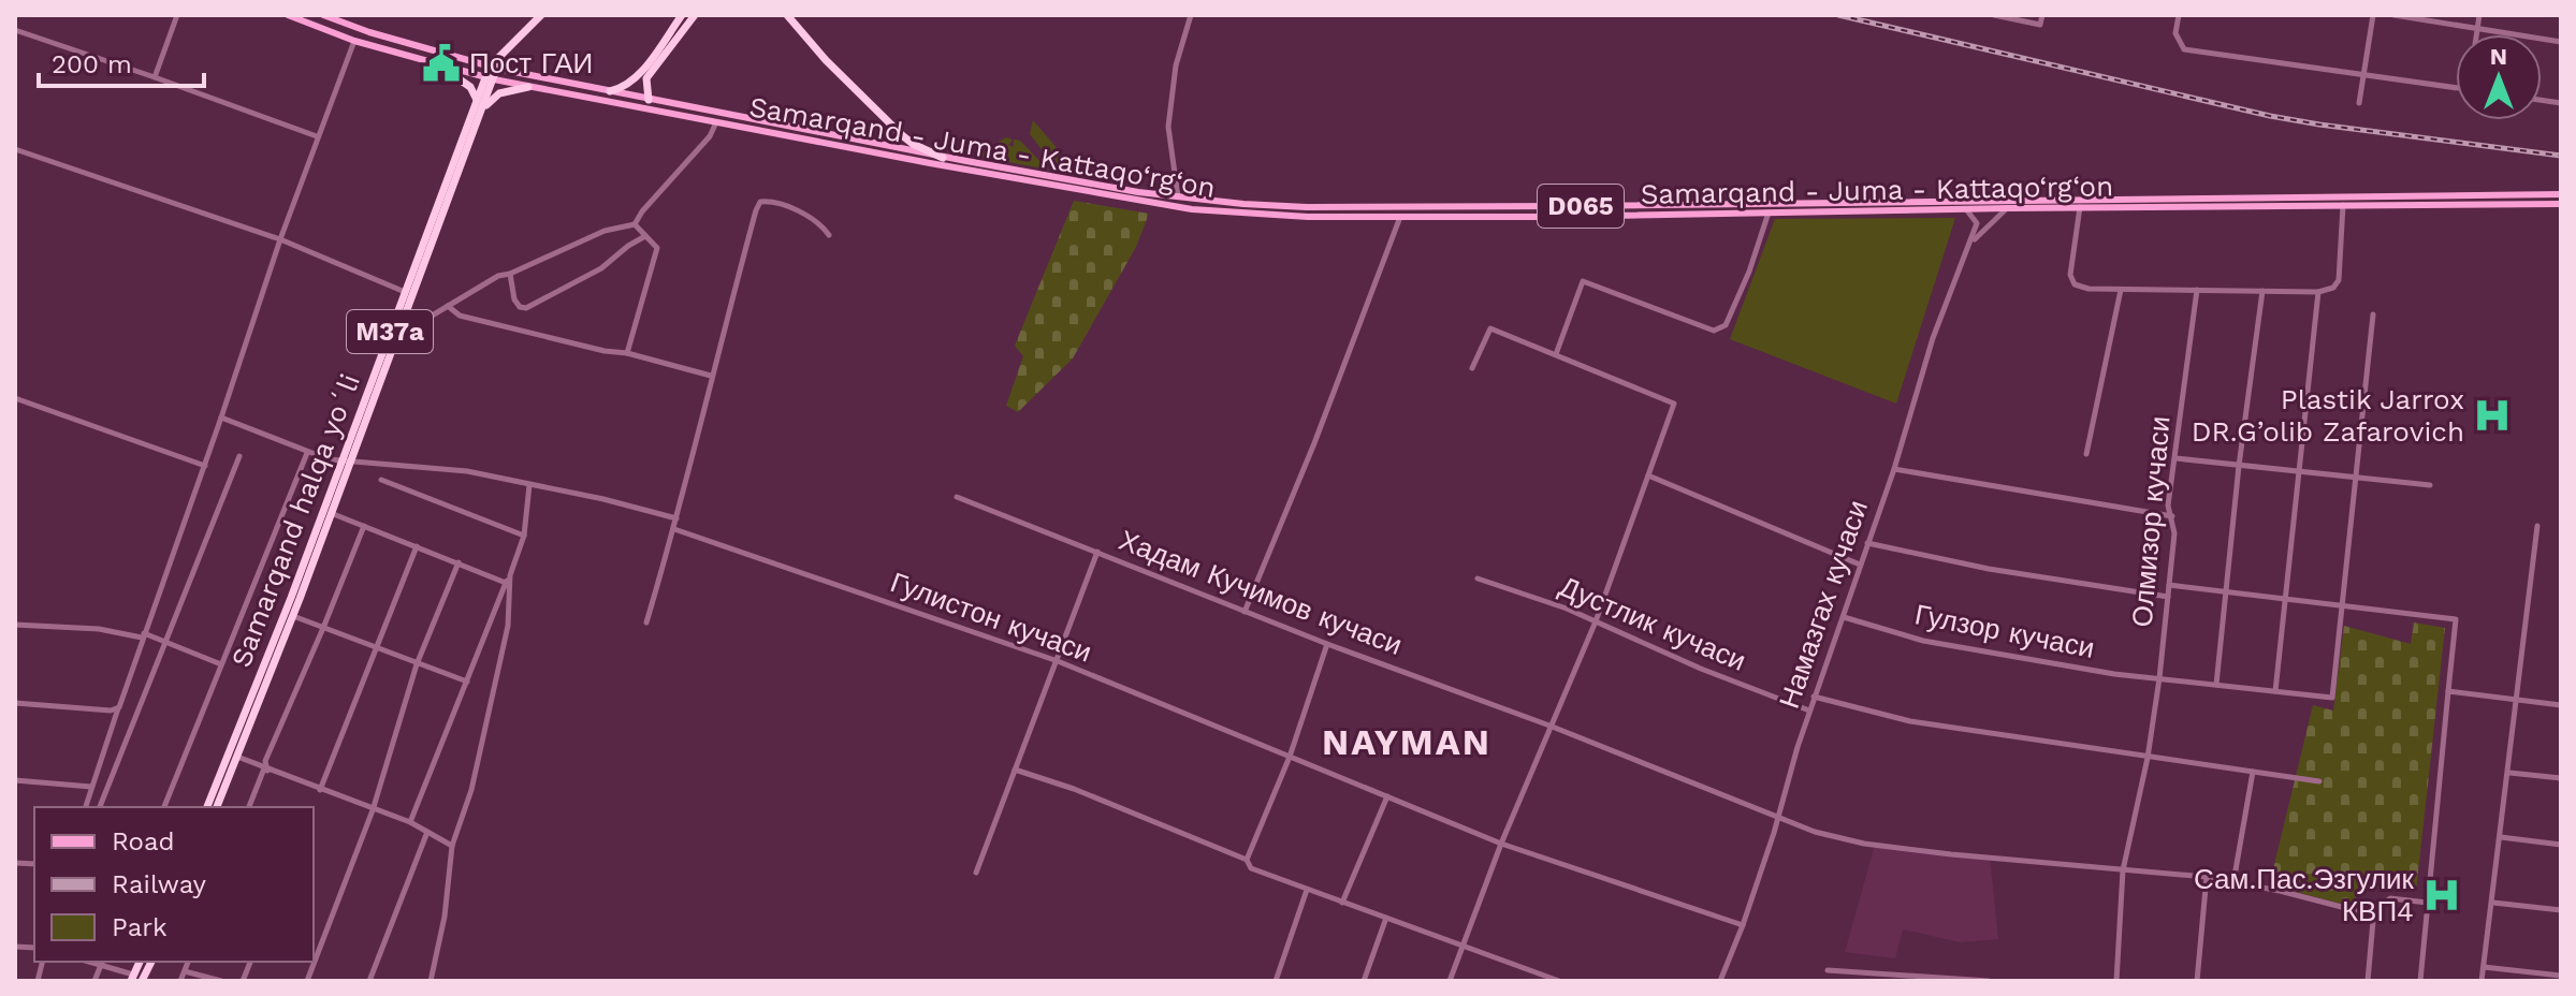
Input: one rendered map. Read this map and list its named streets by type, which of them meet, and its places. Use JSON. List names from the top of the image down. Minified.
{"streets":{"highway":["M37a","Samarqand halqa yoʻli"],"main road":["Samarqand - Juma - Kattaqo‘rg‘on","D065"],"street":["Олмизор кучаси","Хадам Кучимов кучаси","Намазгах кучаси","Гулистон кучаси","Дустлик кучаси","Гулзор кучаси"]},"crossings":[["Samarqand - Juma - Kattaqo‘rg‘on","Samarqand halqa yoʻli"],["Олмизор кучаси","Хадам Кучимов кучаси"],["Олмизор кучаси","Гулзор кучаси"],["Хадам Кучимов кучаси","Намазгах кучаси"],["Намазгах кучаси","Гулистон кучаси"],["Намазгах кучаси","Дустлик кучаси"],["Намазгах кучаси","Гулзор кучаси"]],"districts":["NAYMAN"],"places":{"public building":["Пост ГАИ"],"hospital":["Plastik Jarrox DR.G’olib Zafarovich","Сам.Пас.Эзгулик КВП4"]},"legend":["Road","Railway","Park"],"scale_bar":"200 m","north":"top"}
